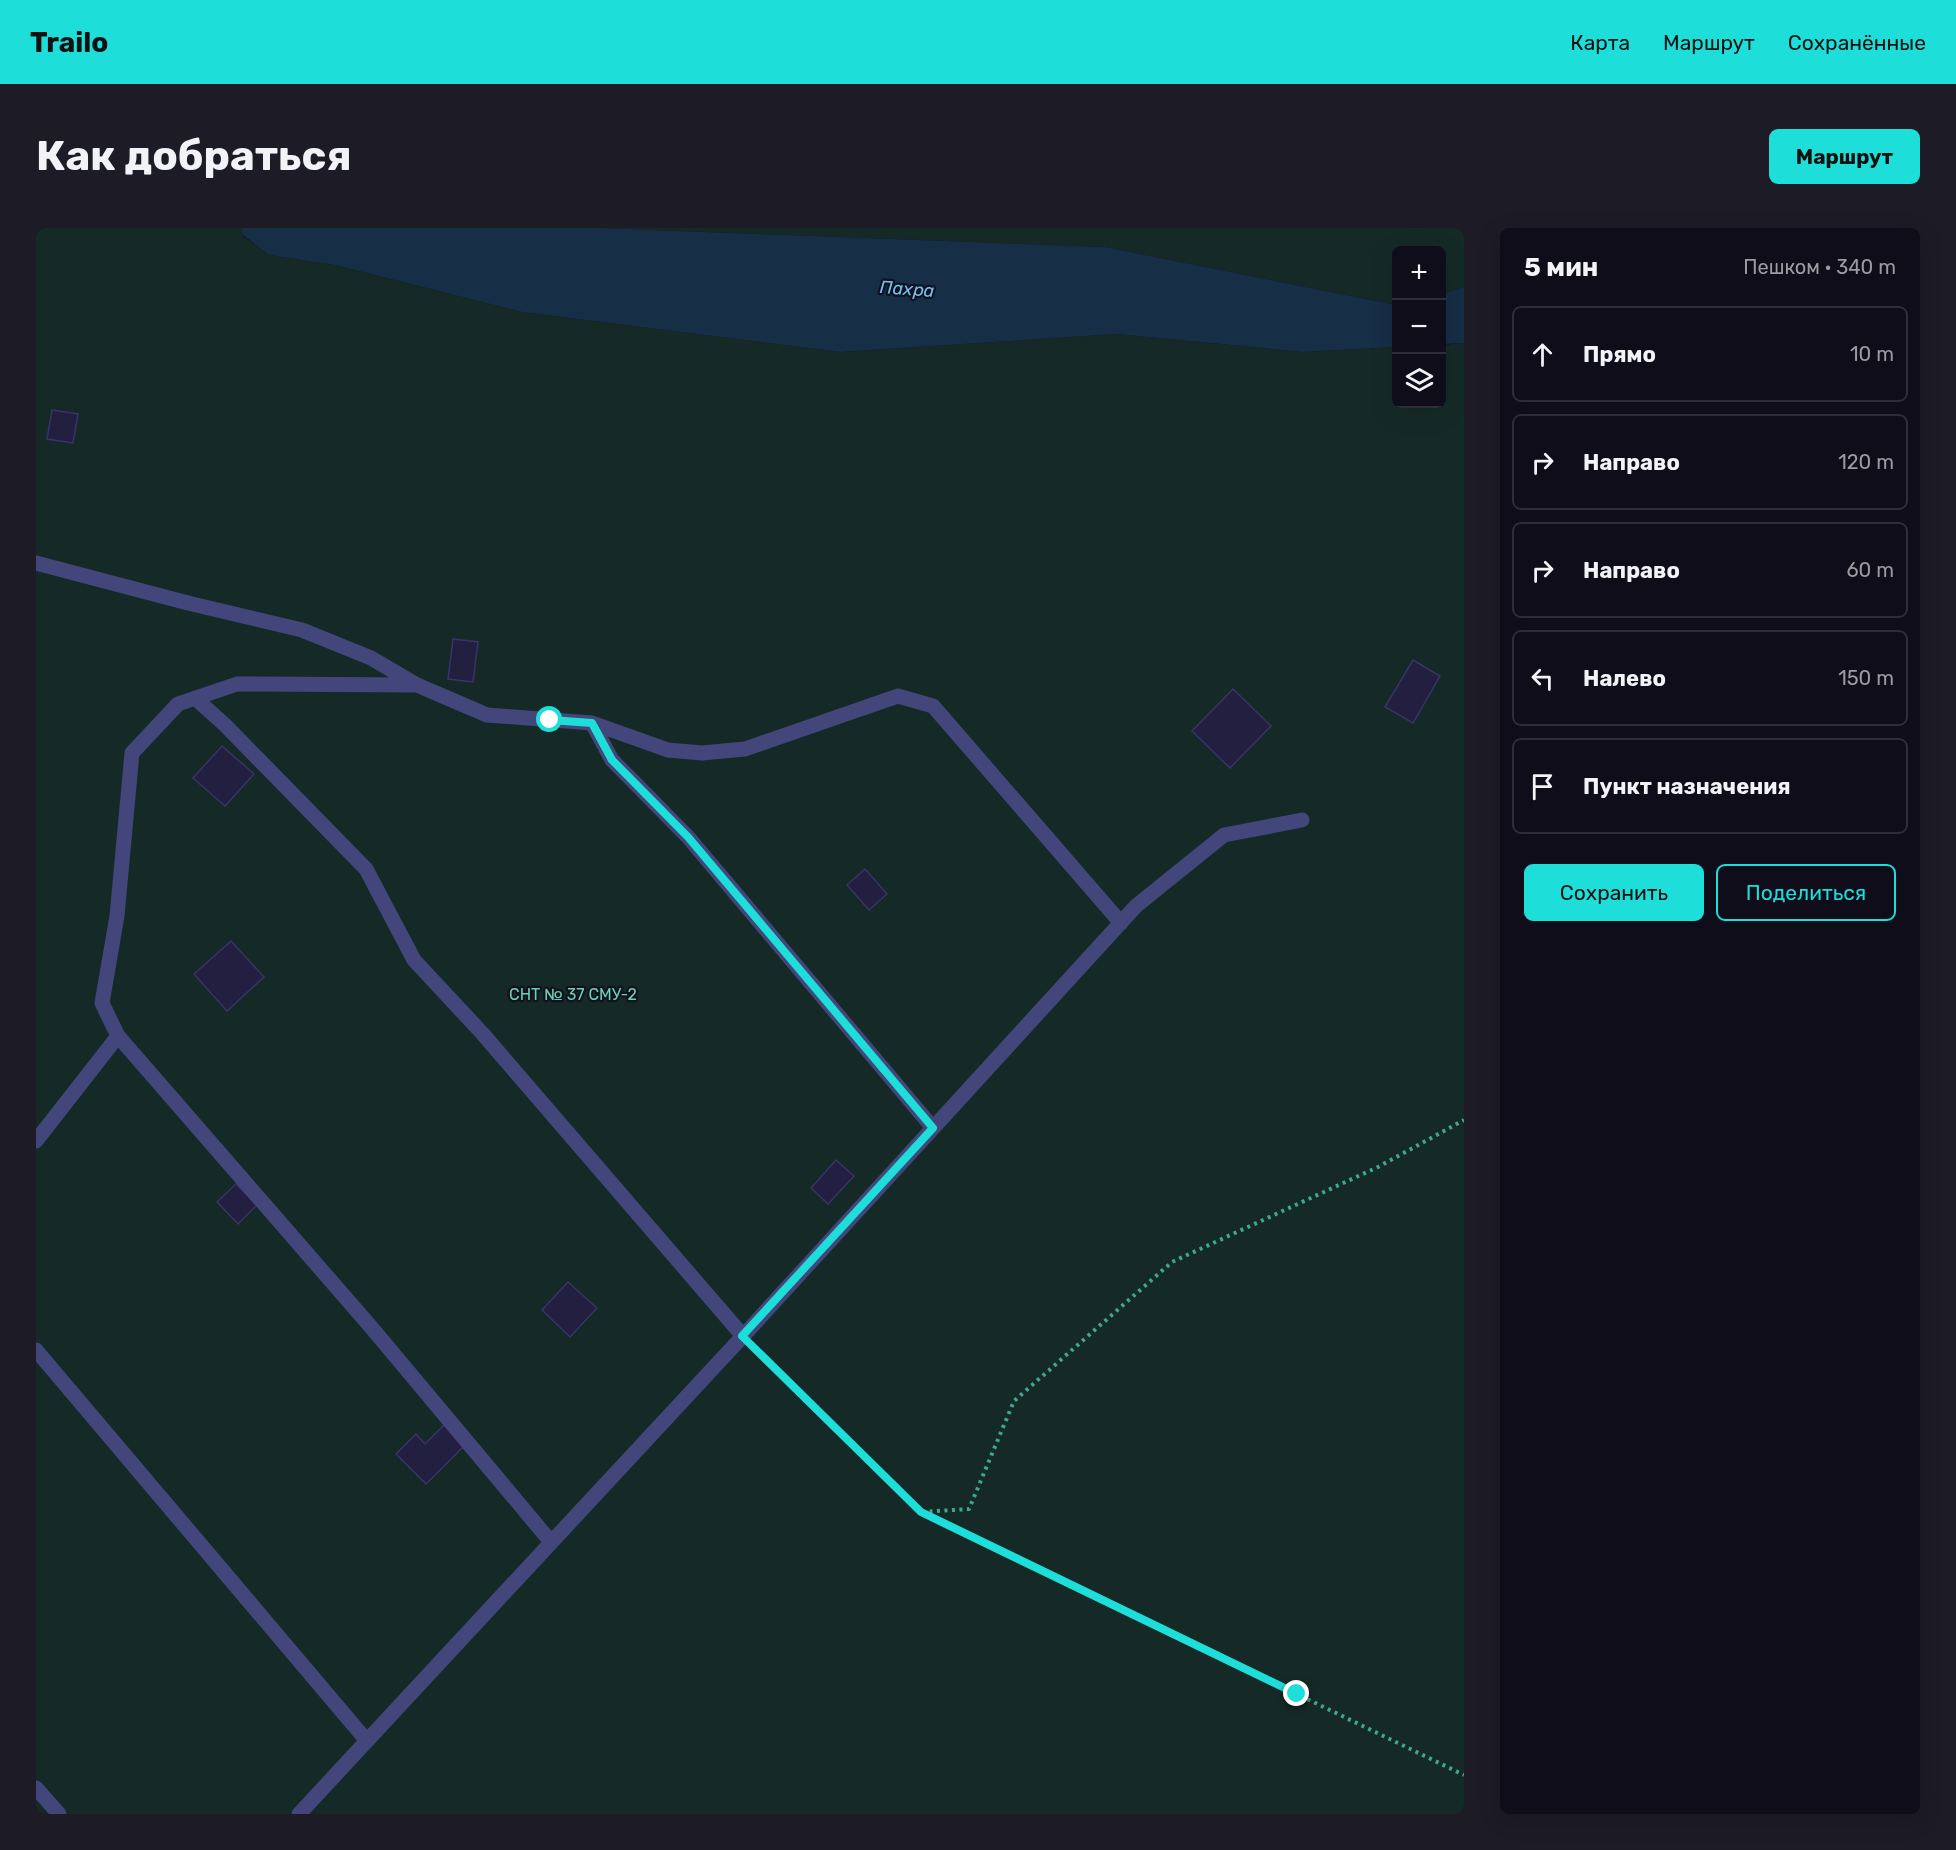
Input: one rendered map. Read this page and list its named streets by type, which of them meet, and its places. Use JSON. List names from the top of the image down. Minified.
{"water":["Пахра"],"parks":["СНТ № 37 СМУ-2"],"page":{"header":"Trailo","nav":["Карта","Маршрут","Сохранённые"],"buttons":["Маршрут",["Сохранить","Поделиться"]],"title":"Как добраться","heading":["5 мин","Пешком · 340 m"],"map_buttons":["+","−"],"list":[["Прямо","10 m"],["Направо","120 m"],["Направо","60 m"],["Налево","150 m"],"Пункт назначения"]}}
